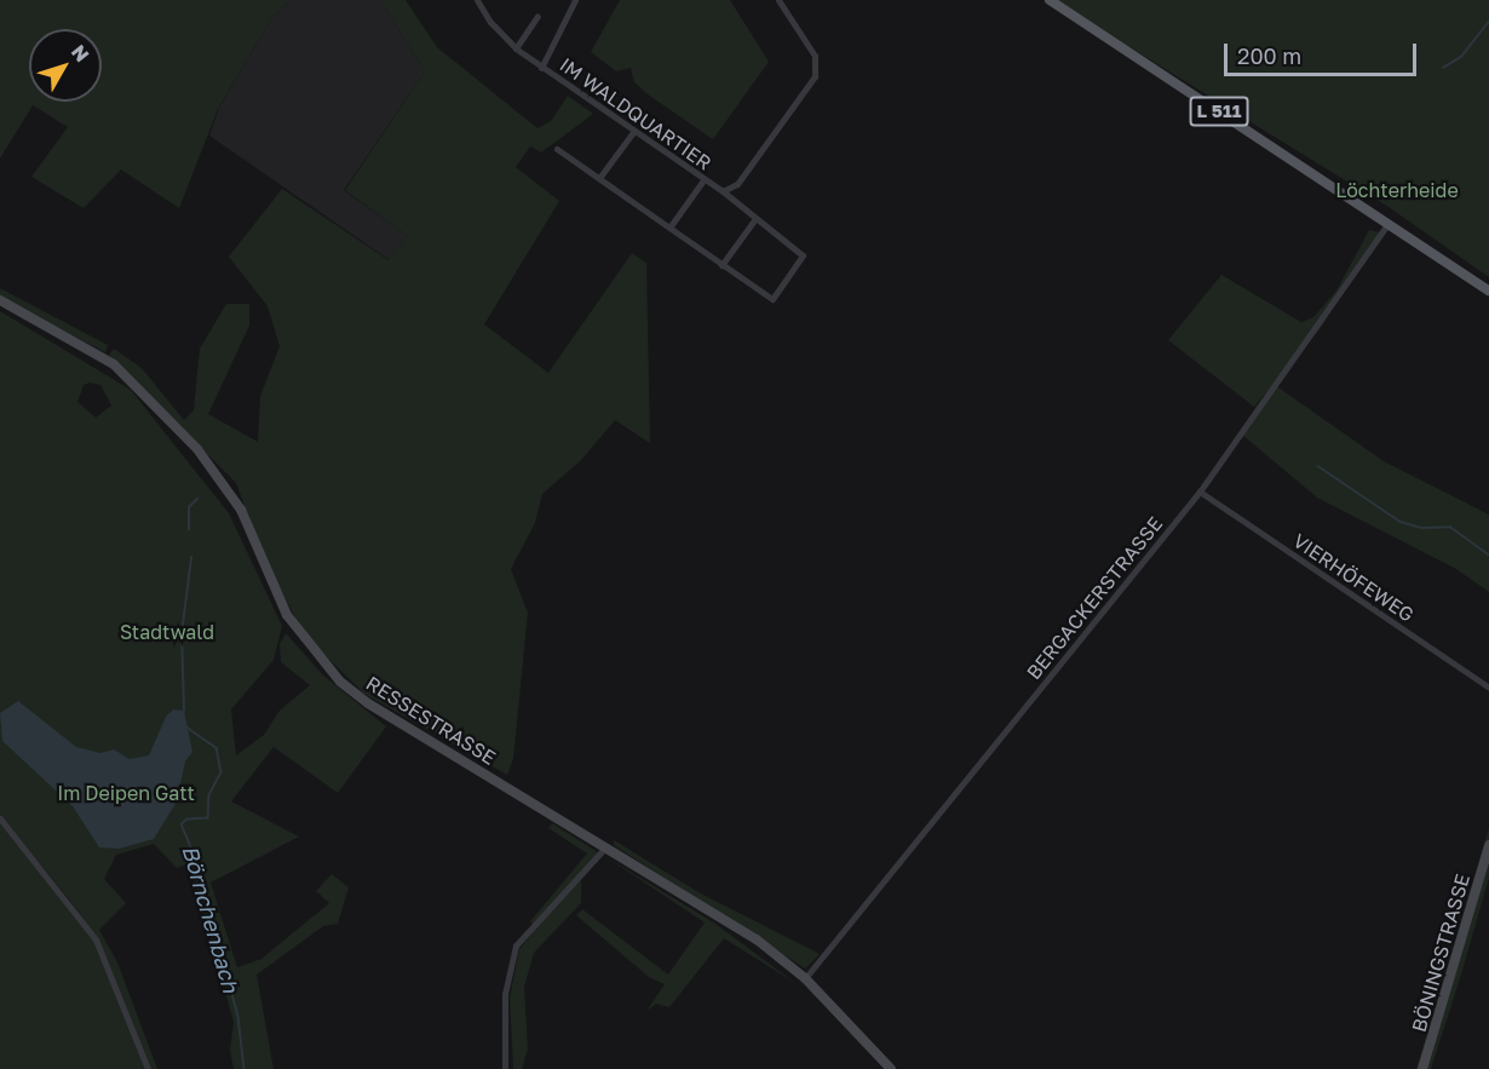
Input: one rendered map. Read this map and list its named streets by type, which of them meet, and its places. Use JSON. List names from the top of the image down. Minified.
{"streets":{"main road":["L 511","RESSESTRASSE","BÖNINGSTRASSE"],"street":["IM WALDQUARTIER","VIERHÖFEWEG","BERGACKERSTRASSE"]},"crossings":[["L 511","BERGACKERSTRASSE"],["VIERHÖFEWEG","BERGACKERSTRASSE"],["BERGACKERSTRASSE","RESSESTRASSE"]],"water":["Börnchenbach"],"parks":["Löchterheide","Stadtwald","Im Deipen Gatt"],"scale_bar":"200 m","north":"top right"}
